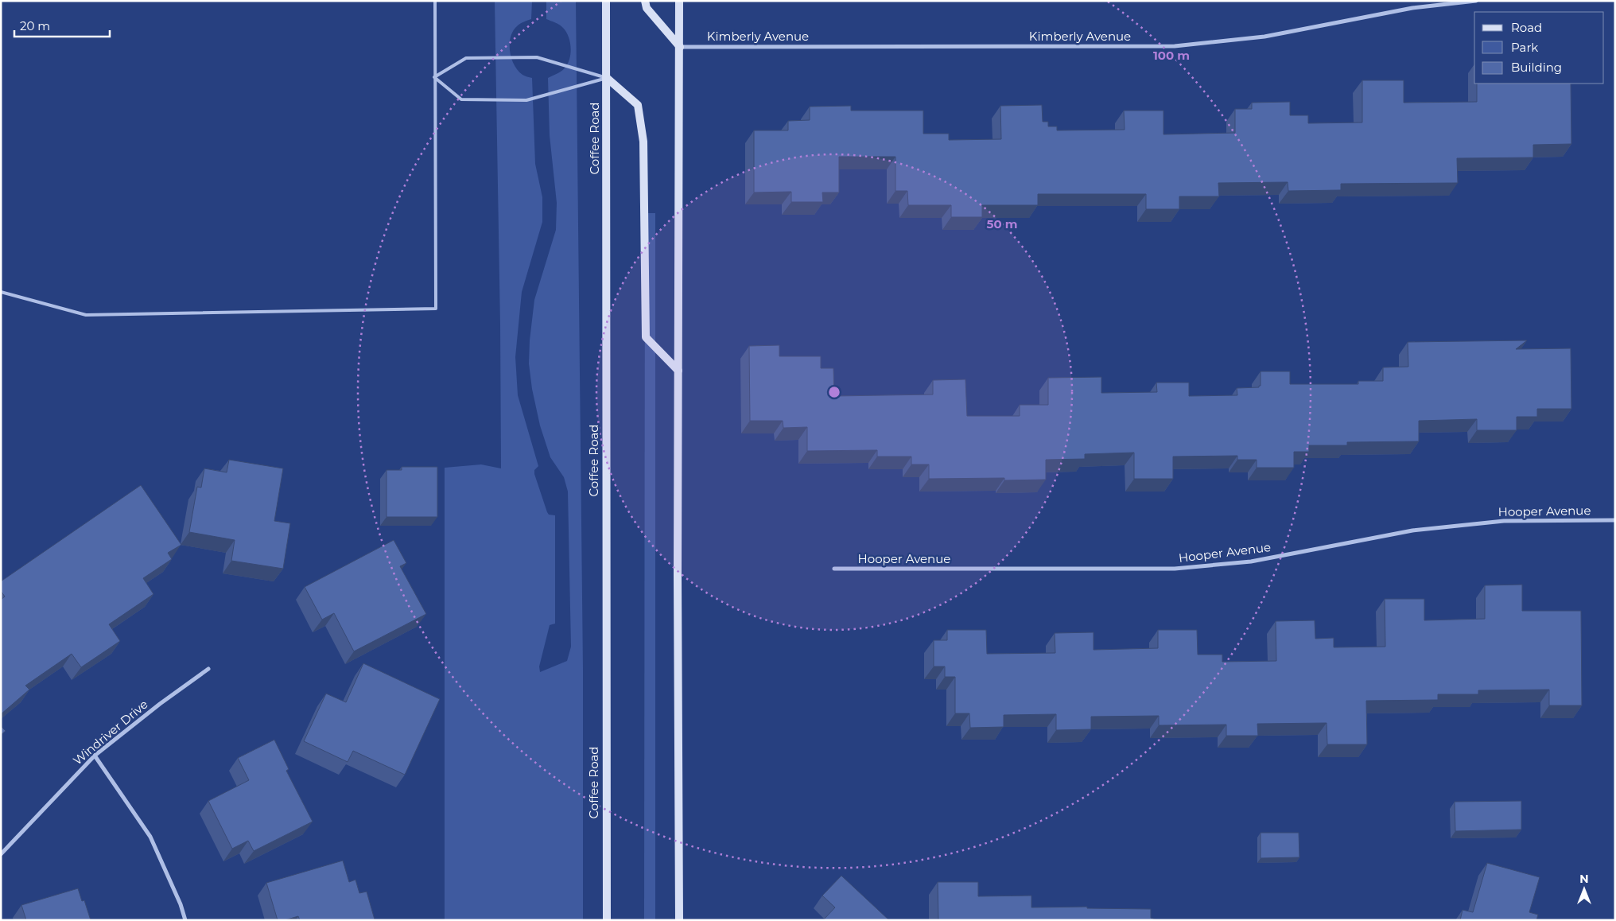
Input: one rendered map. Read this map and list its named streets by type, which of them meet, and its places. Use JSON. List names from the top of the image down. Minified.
{"streets":{"main road":["Coffee Road"],"street":["Kimberly Avenue","Hooper Avenue","Windriver Drive"]},"legend":["Road","Park","Building"],"scale_bar":"20 m","north":"top","rings":["100 m","50 m"]}
